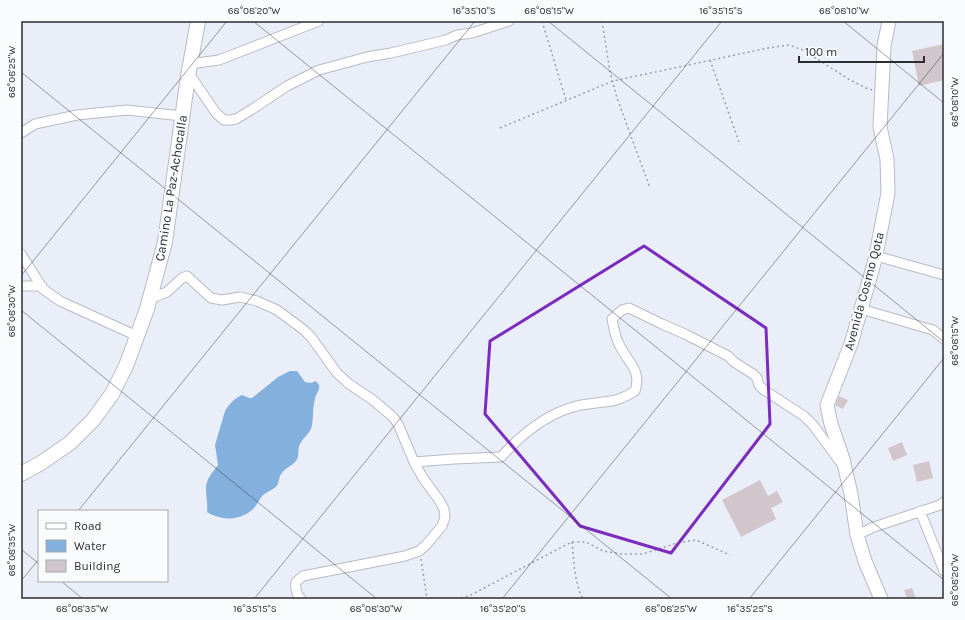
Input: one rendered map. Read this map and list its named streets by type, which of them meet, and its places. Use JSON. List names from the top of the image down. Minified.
{"streets":{"main road":["Camino La Paz-Achocalla"],"street":["Avenida Cosmo Qota"]},"legend":["Road","Water","Building"],"scale_bar":"100 m","coordinates":["68°08'20\"W","16°35'10\"S","68°08'15\"W","16°35'15\"S","68°08'10\"W","68°08'25\"W","68°08'30\"W","68°08'35\"W","16°35'20\"S","16°35'25\"S"]}
